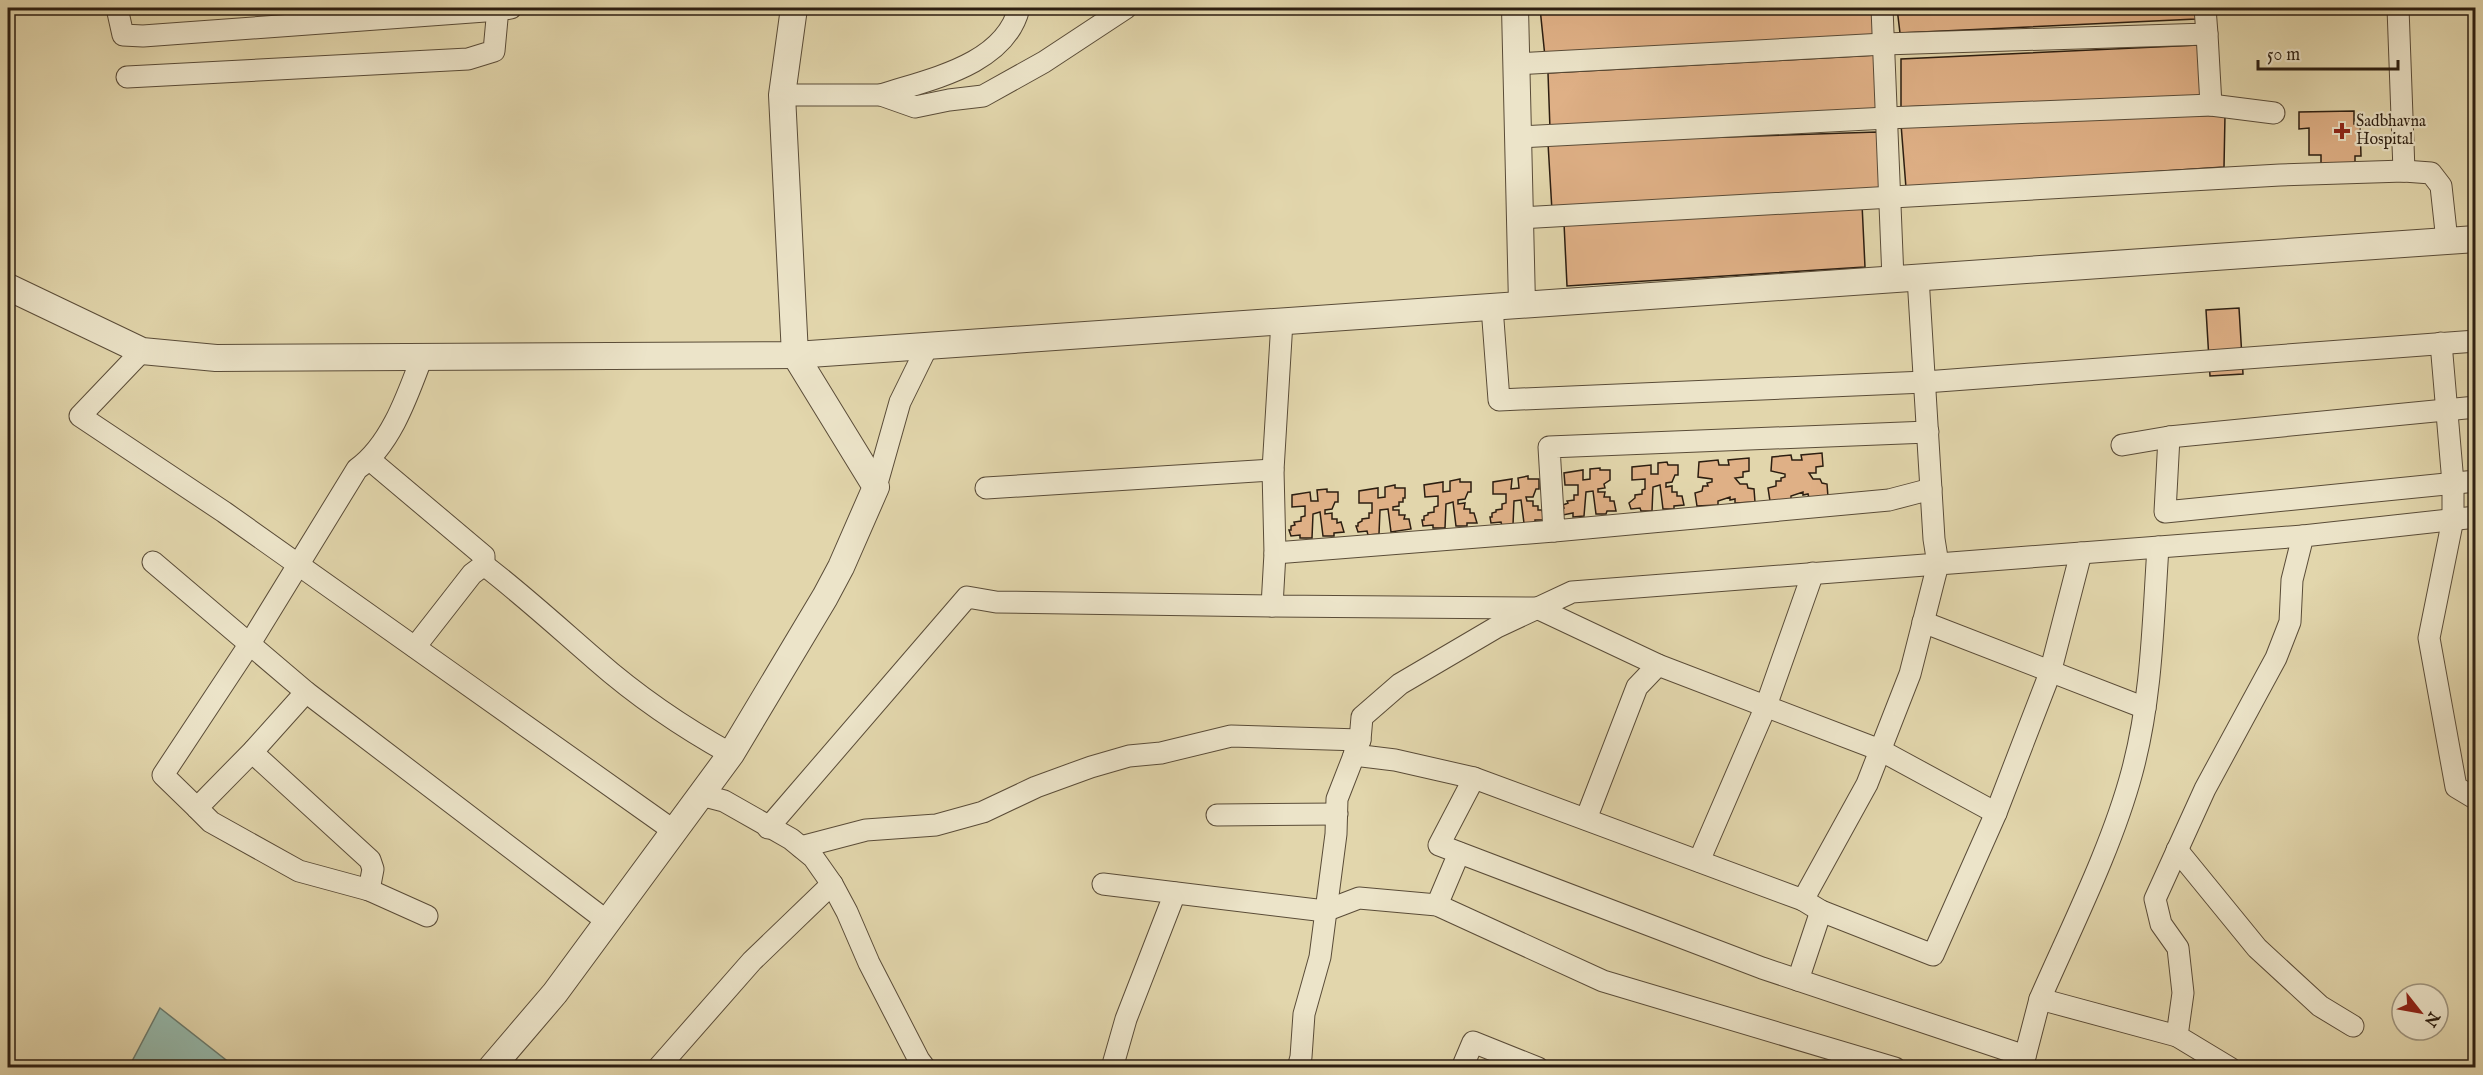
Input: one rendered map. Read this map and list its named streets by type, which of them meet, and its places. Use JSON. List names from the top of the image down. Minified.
{"places":{"health":["Sadbhavna Hospital"]},"scale_bar":"50 m","north":"bottom right"}
